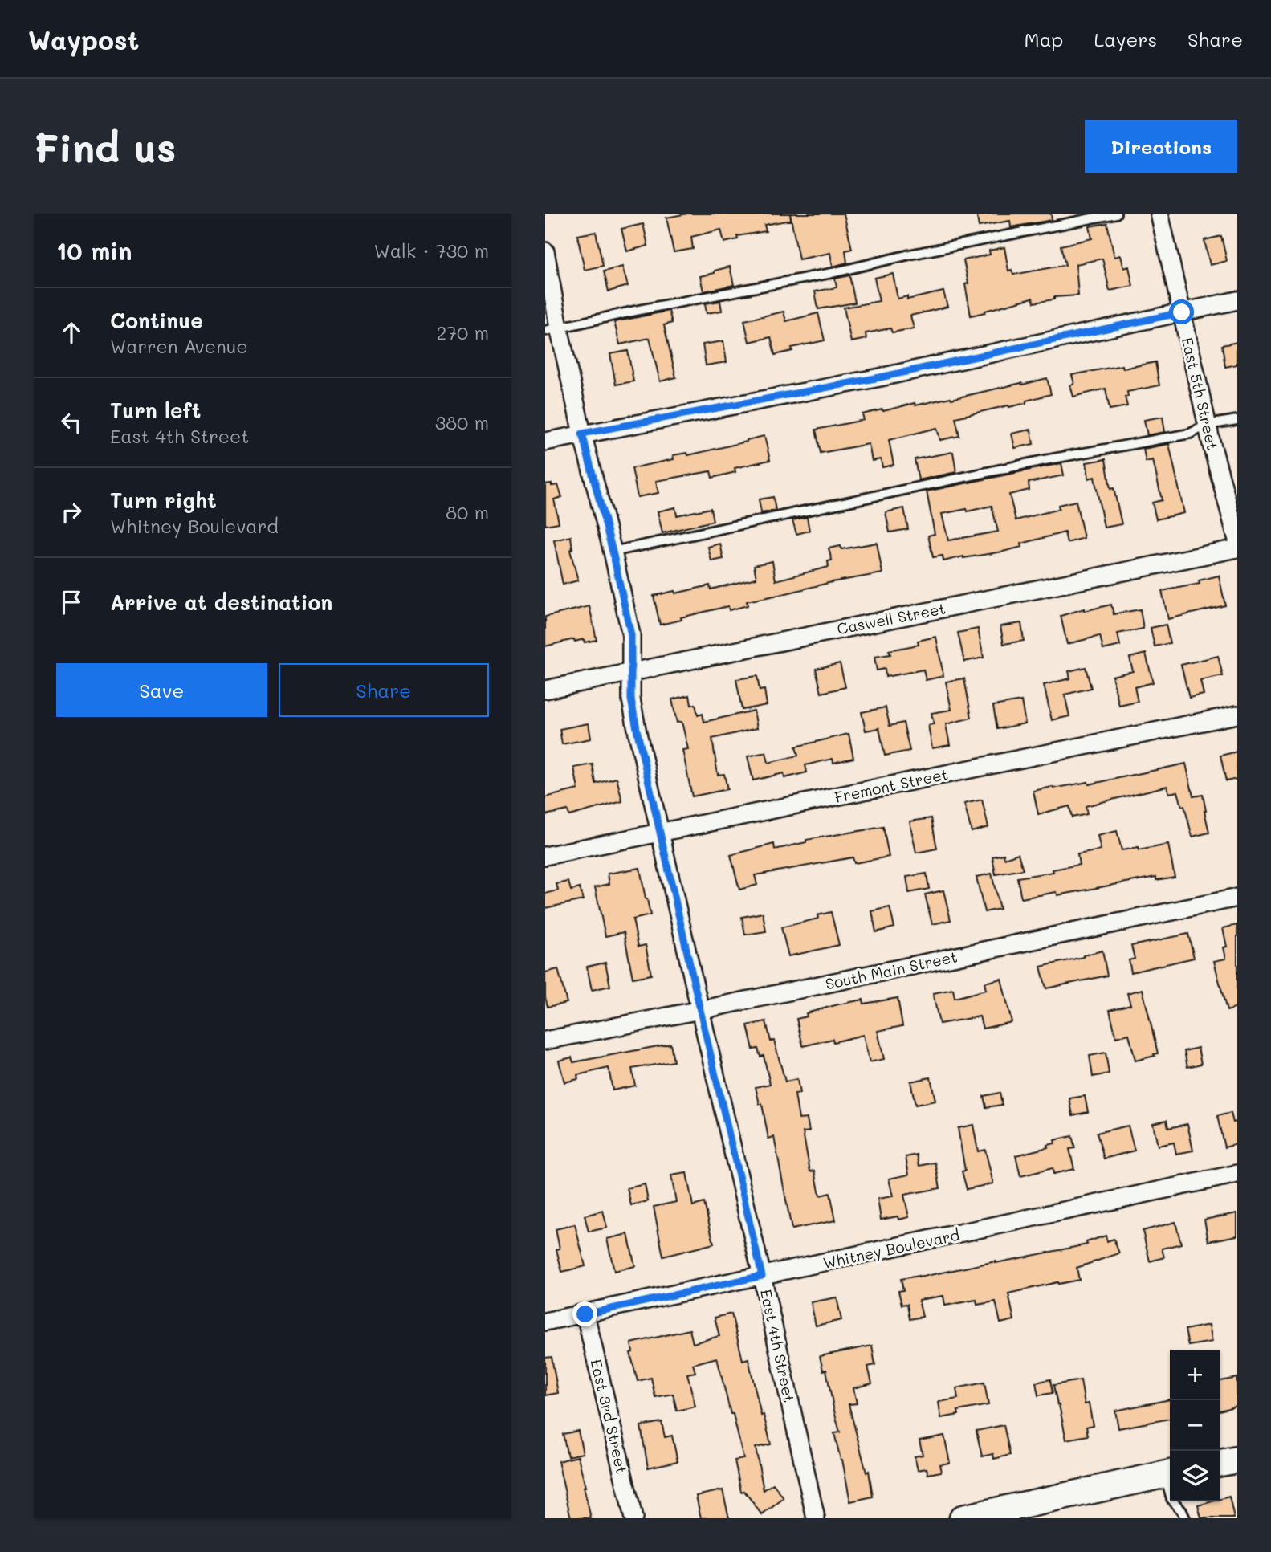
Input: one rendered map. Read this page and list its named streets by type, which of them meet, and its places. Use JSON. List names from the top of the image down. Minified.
{"streets":{"street":["East 5th Street","Caswell Street","Fremont Street","South Main Street","Whitney Boulevard","East 4th Street","East 3rd Street"]},"crossings":[["Caswell Street","East 4th Street"],["Fremont Street","East 4th Street"],["South Main Street","East 4th Street"],["Whitney Boulevard","East 4th Street"],["Whitney Boulevard","East 3rd Street"]],"page":{"header":"Waypost","nav":["Map","Layers","Share"],"buttons":["Directions",["Save","Share"]],"title":"Find us","heading":["10 min","Walk · 730 m"],"list":[["Continue","Warren Avenue","270 m"],["Turn left","East 4th Street","380 m"],["Turn right","Whitney Boulevard","80 m"],"Arrive at destination"],"map_buttons":["+","−"]}}
